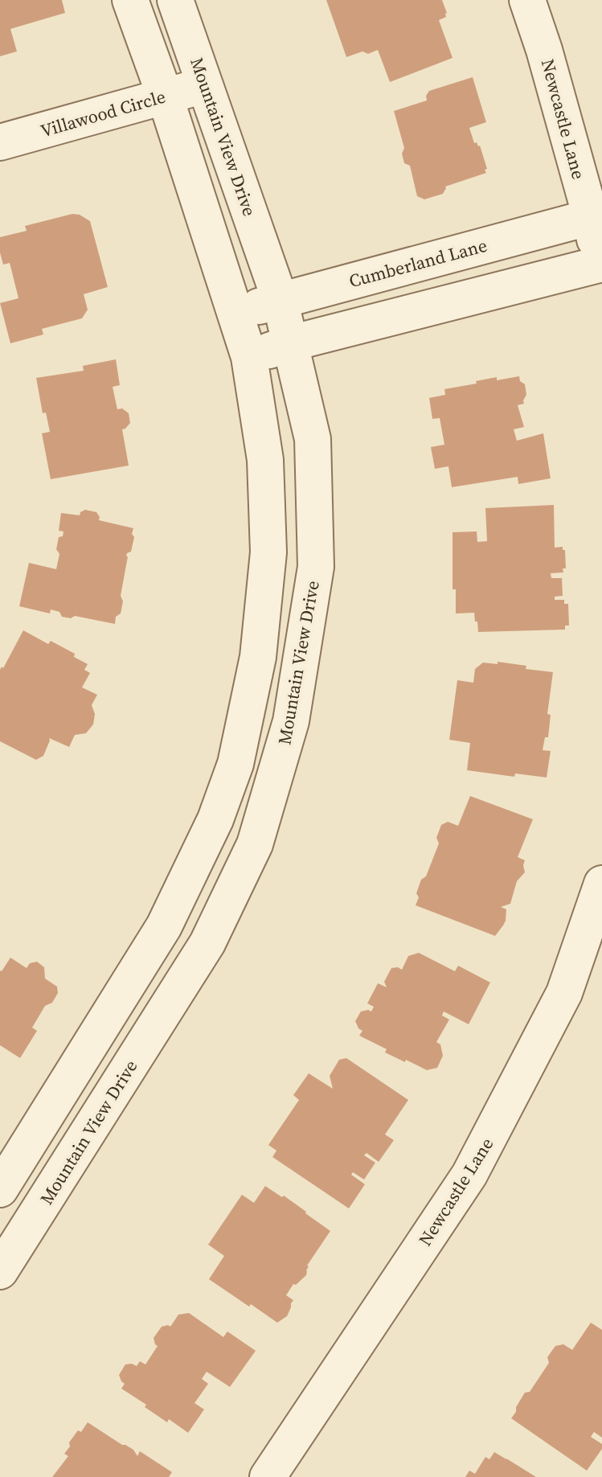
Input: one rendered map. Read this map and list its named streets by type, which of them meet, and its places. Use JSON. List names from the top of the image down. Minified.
{"streets":{"street":["Villawood Circle","Newcastle Lane","Mountain View Drive","Cumberland Lane"]},"crossings":[["Villawood Circle","Mountain View Drive"],["Newcastle Lane","Cumberland Lane"],["Mountain View Drive","Cumberland Lane"]]}
